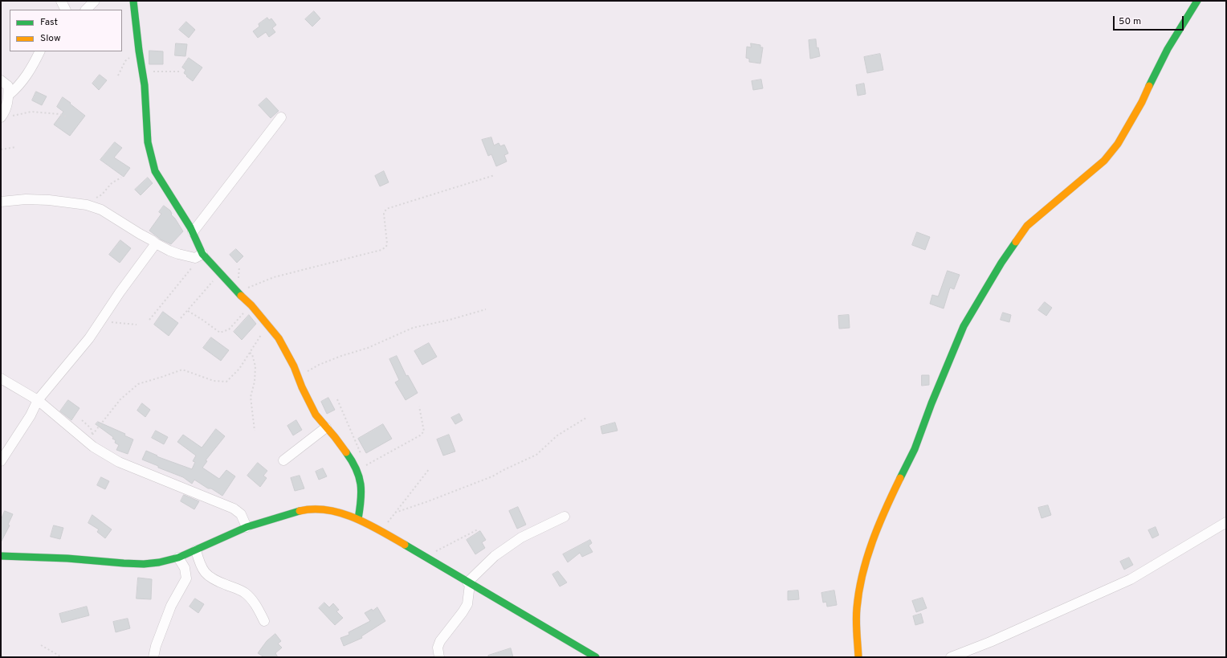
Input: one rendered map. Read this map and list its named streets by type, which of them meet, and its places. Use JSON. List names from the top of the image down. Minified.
{"legend":["Fast","Slow"],"scale_bar":"50 m"}
